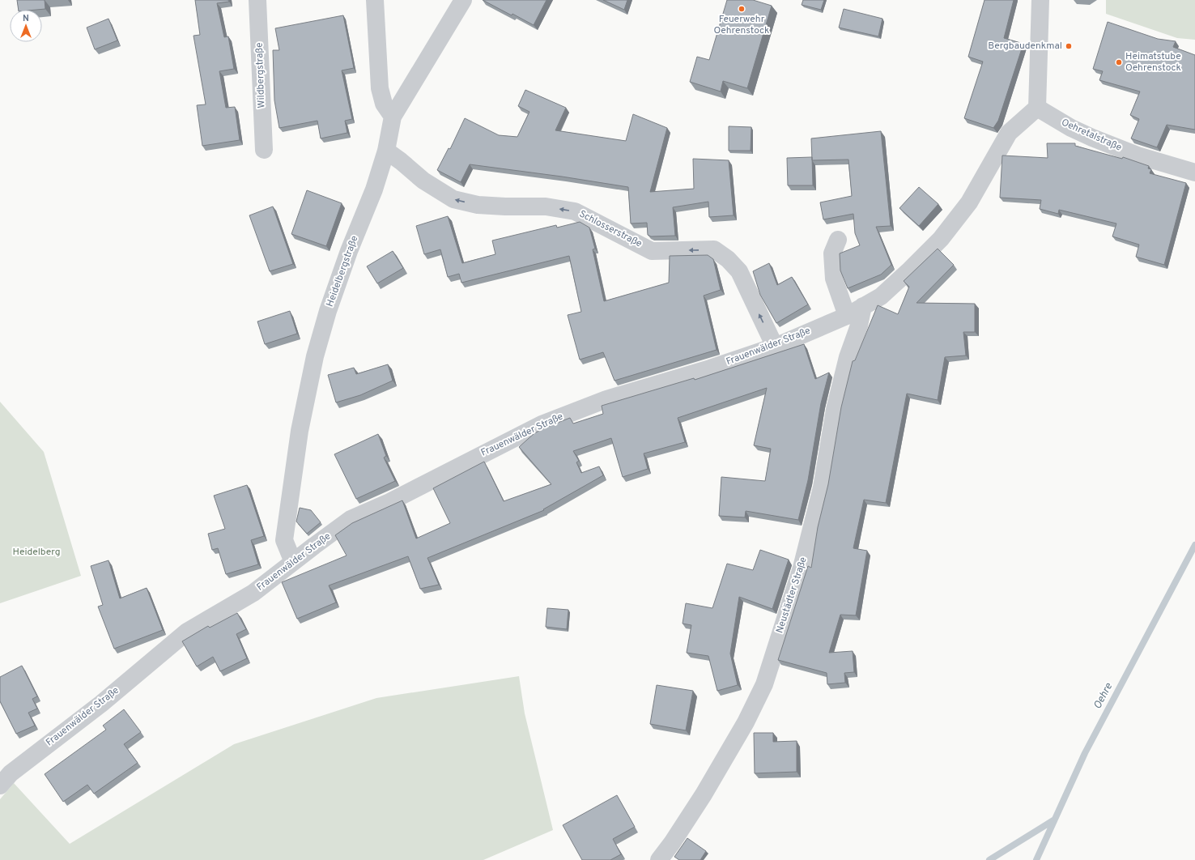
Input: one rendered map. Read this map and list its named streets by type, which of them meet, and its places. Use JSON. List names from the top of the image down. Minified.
{"streets":{"street":["Wildbergstraße","Oehretalstraße","Schlosserstraße","Heidelbergstraße","Frauenwälder Straße","Neustädter Straße"]},"crossings":[["Oehretalstraße","Frauenwälder Straße"],["Schlosserstraße","Heidelbergstraße"],["Schlosserstraße","Frauenwälder Straße"],["Heidelbergstraße","Frauenwälder Straße"],["Frauenwälder Straße","Neustädter Straße"]],"one_way":["Schlosserstraße"],"water":["Oehre"],"parks":["Heidelberg"],"places":["Feuerwehr Oehrenstock","Bergbaudenkmal","Heimatstube Oehrenstock"],"north":"top"}
